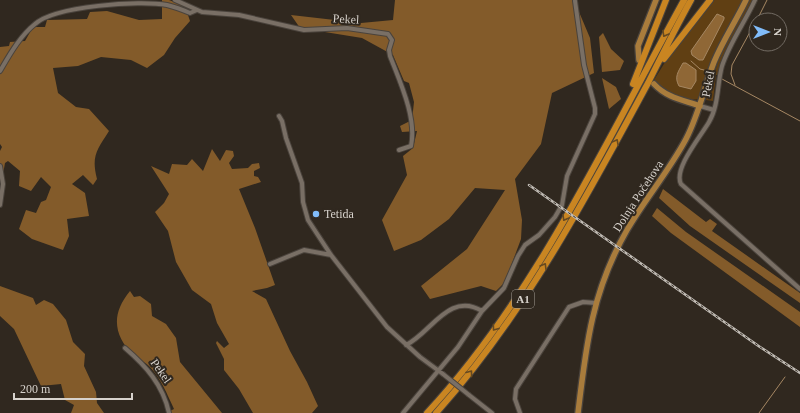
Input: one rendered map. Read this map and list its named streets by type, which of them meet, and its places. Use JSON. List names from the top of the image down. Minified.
{"streets":{"highway":["A1"],"main road":["Pekel","Dolnja Počehova"]},"crossings":[["Pekel","Dolnja Počehova"],["Pekel","A1"]],"places":["Tetida"],"scale_bar":"200 m","north":"right"}
